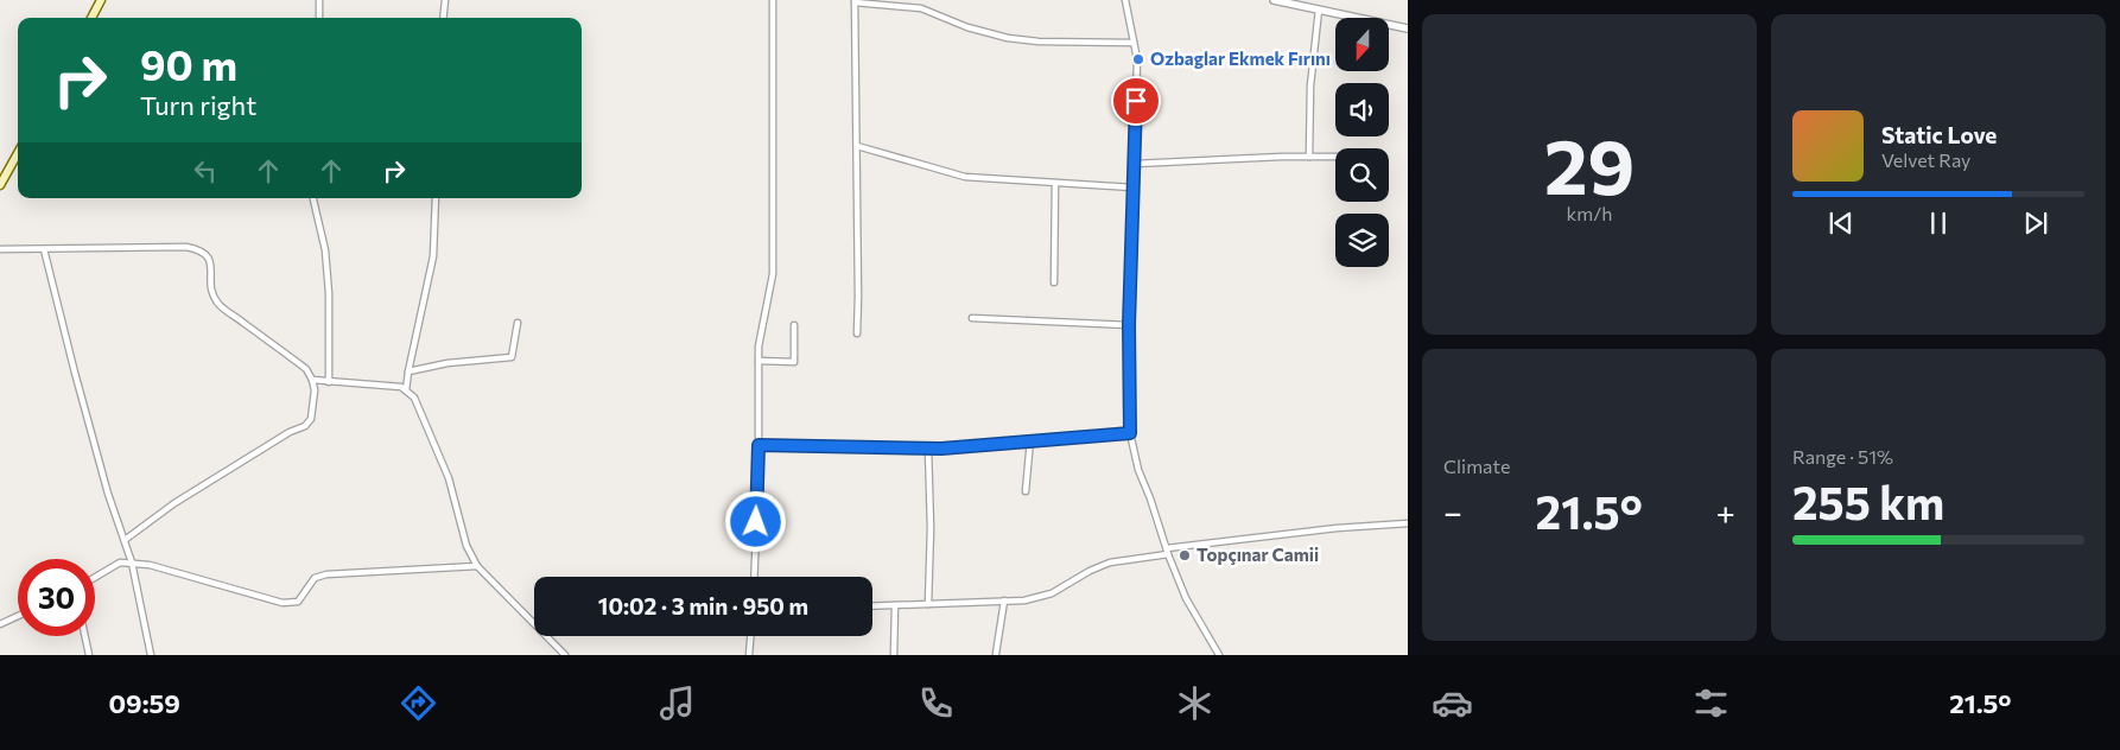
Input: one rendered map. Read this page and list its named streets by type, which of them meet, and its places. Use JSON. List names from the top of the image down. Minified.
{"places":["Ozbaglar Ekmek Fırını","Topçınar Camii"],"north":"bottom","page":{"tile":[["29","km/h"],"Climate",["Range · 51%","255 km"]],"turn":["90 m","Turn right"],"song":["Static Love","Velvet Ray"],"heat":["−","21.5°","+"],"limit":"30","trip":"10:02 · 3 min · 950 m","tabs":["09:59","21.5°"]}}
